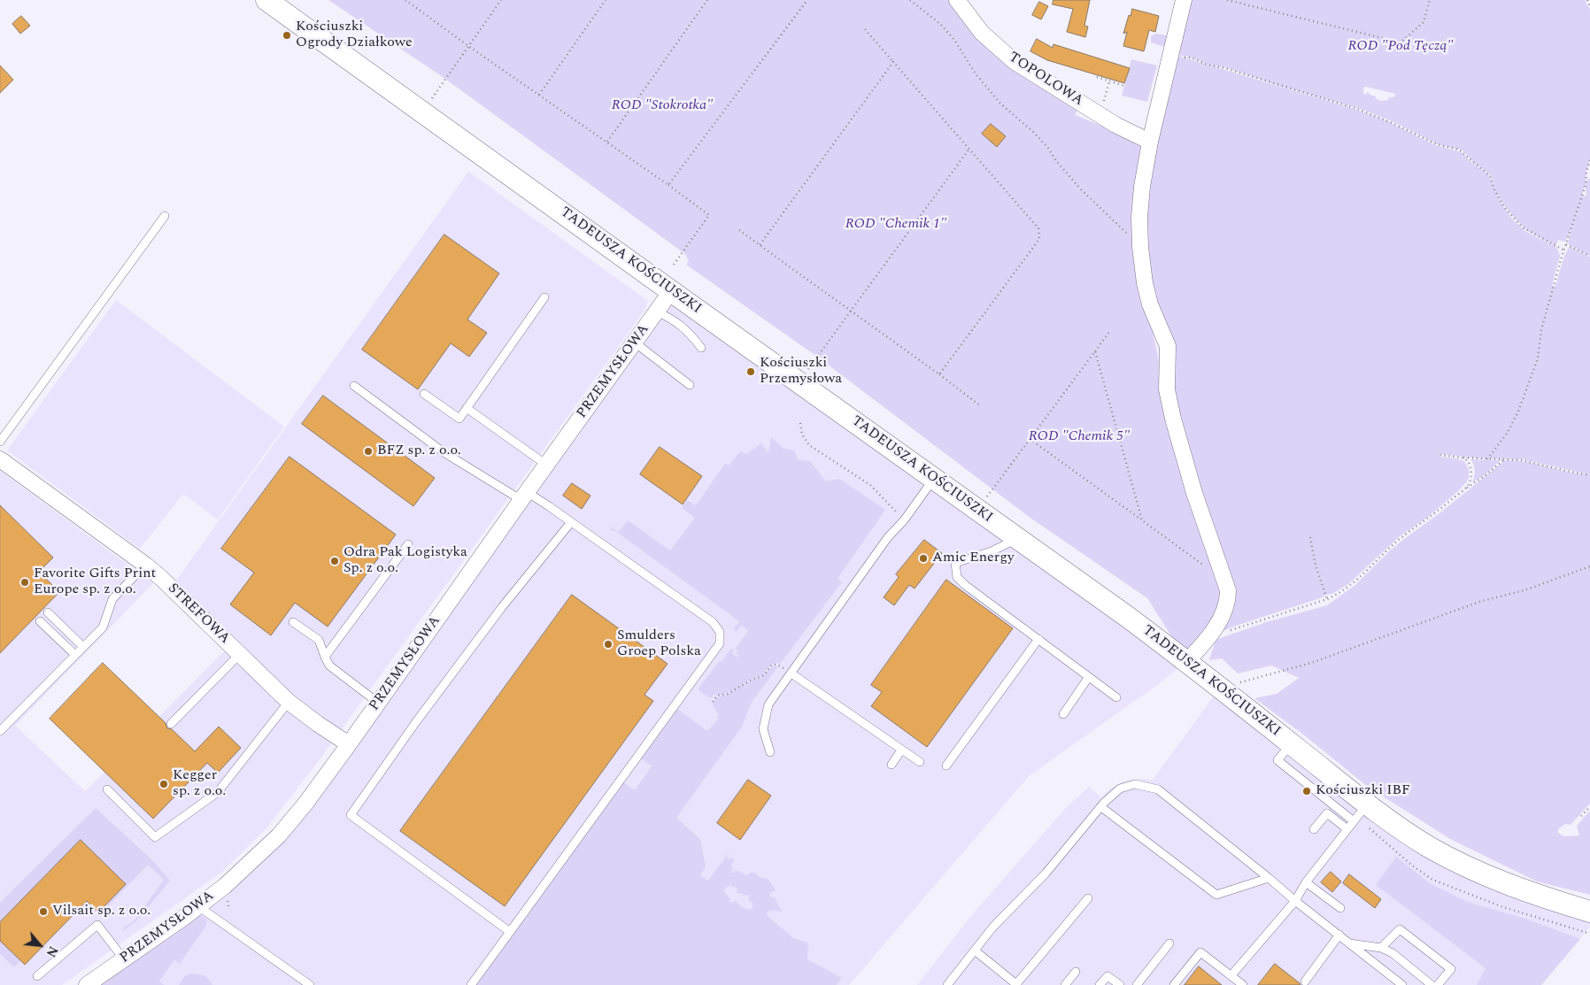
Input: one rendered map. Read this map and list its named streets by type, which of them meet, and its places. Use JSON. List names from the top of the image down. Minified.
{"streets":{"main road":["TADEUSZA KOŚCIUSZKI"],"street":["TOPOLOWA","PRZEMYSŁOWA","STREFOWA"]},"crossings":[["TADEUSZA KOŚCIUSZKI","PRZEMYSŁOWA"],["PRZEMYSŁOWA","STREFOWA"]],"parks":["ROD \"Pod Tęczą\"","ROD \"Stokrotka\"","ROD \"Chemik 1\"","ROD \"Chemik 5\""],"places":["Kościuszki Ogrody Działkowe","Kościuszki Przemysłowa","BFZ sp. z o.o.","Amic Energy","Odra Pak Logistyka Sp. z o.o.","Favorite Gifts Print Europe sp. z o.o.","Smulders Groep Polska","Kegger sp. z o.o.","Kościuszki IBF","Vilsait sp. z o.o."],"north":"bottom right"}
